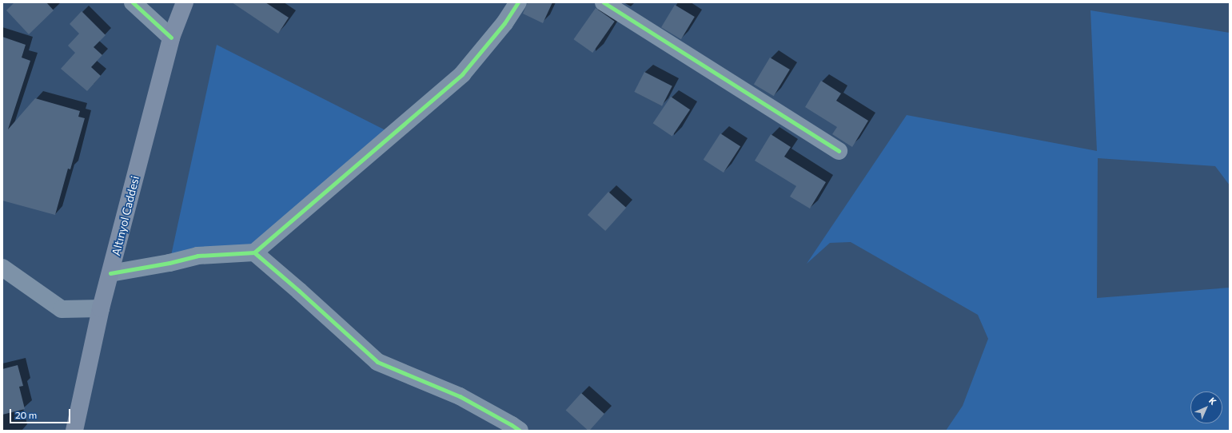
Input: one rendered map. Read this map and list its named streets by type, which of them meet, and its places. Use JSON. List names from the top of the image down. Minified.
{"streets":{"main road":["Altınyol Caddesi"]},"scale_bar":"20 m","north":"top right"}
